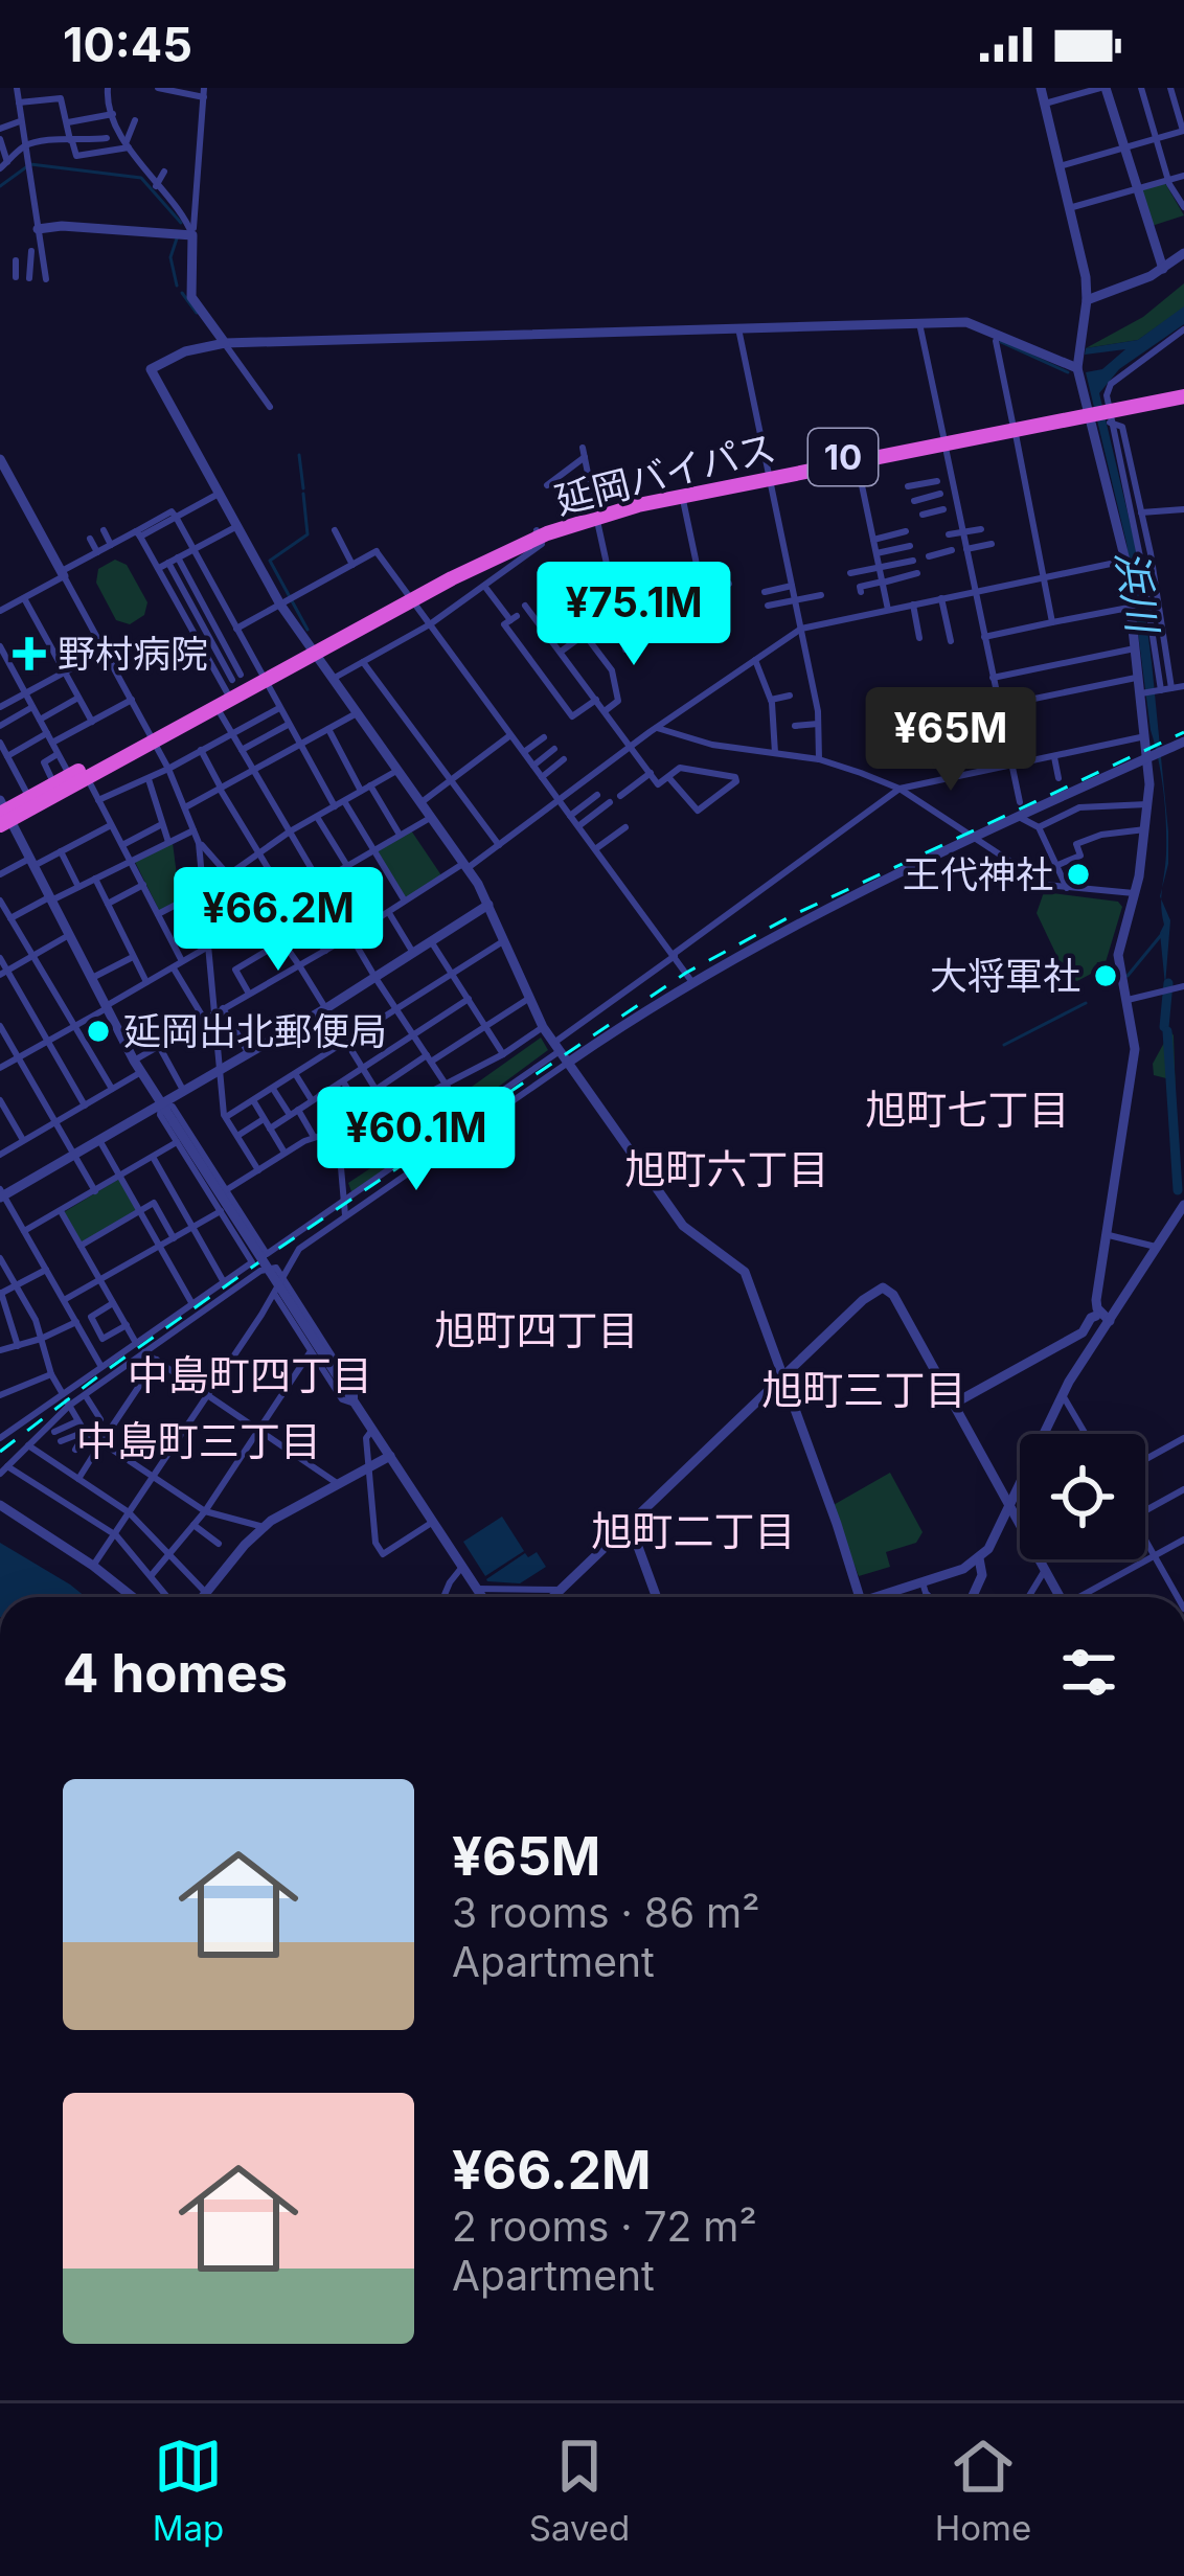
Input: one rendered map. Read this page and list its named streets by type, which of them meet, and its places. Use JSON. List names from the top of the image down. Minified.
{"streets":{"highway":["10","延岡バイパス"]},"districts":["旭町七丁目","旭町六丁目","旭町四丁目","中島町四丁目","旭町三丁目","中島町三丁目","旭町二丁目"],"water":["浜川"],"places":{"health":["野村病院"],"other":["王代神社","大将軍社","延岡出北郵便局"]},"page":{"status":"10:45","price":["¥75.1M","¥65M","¥66.2M","¥60.1M"],"heading":"4 homes","list":[{"name":"¥65M","note":"3 rooms · 86 m² · Apartment"},{"name":"¥66.2M","note":"2 rooms · 72 m² · Apartment"}],"tabs":["Map","Saved","Home"]}}
